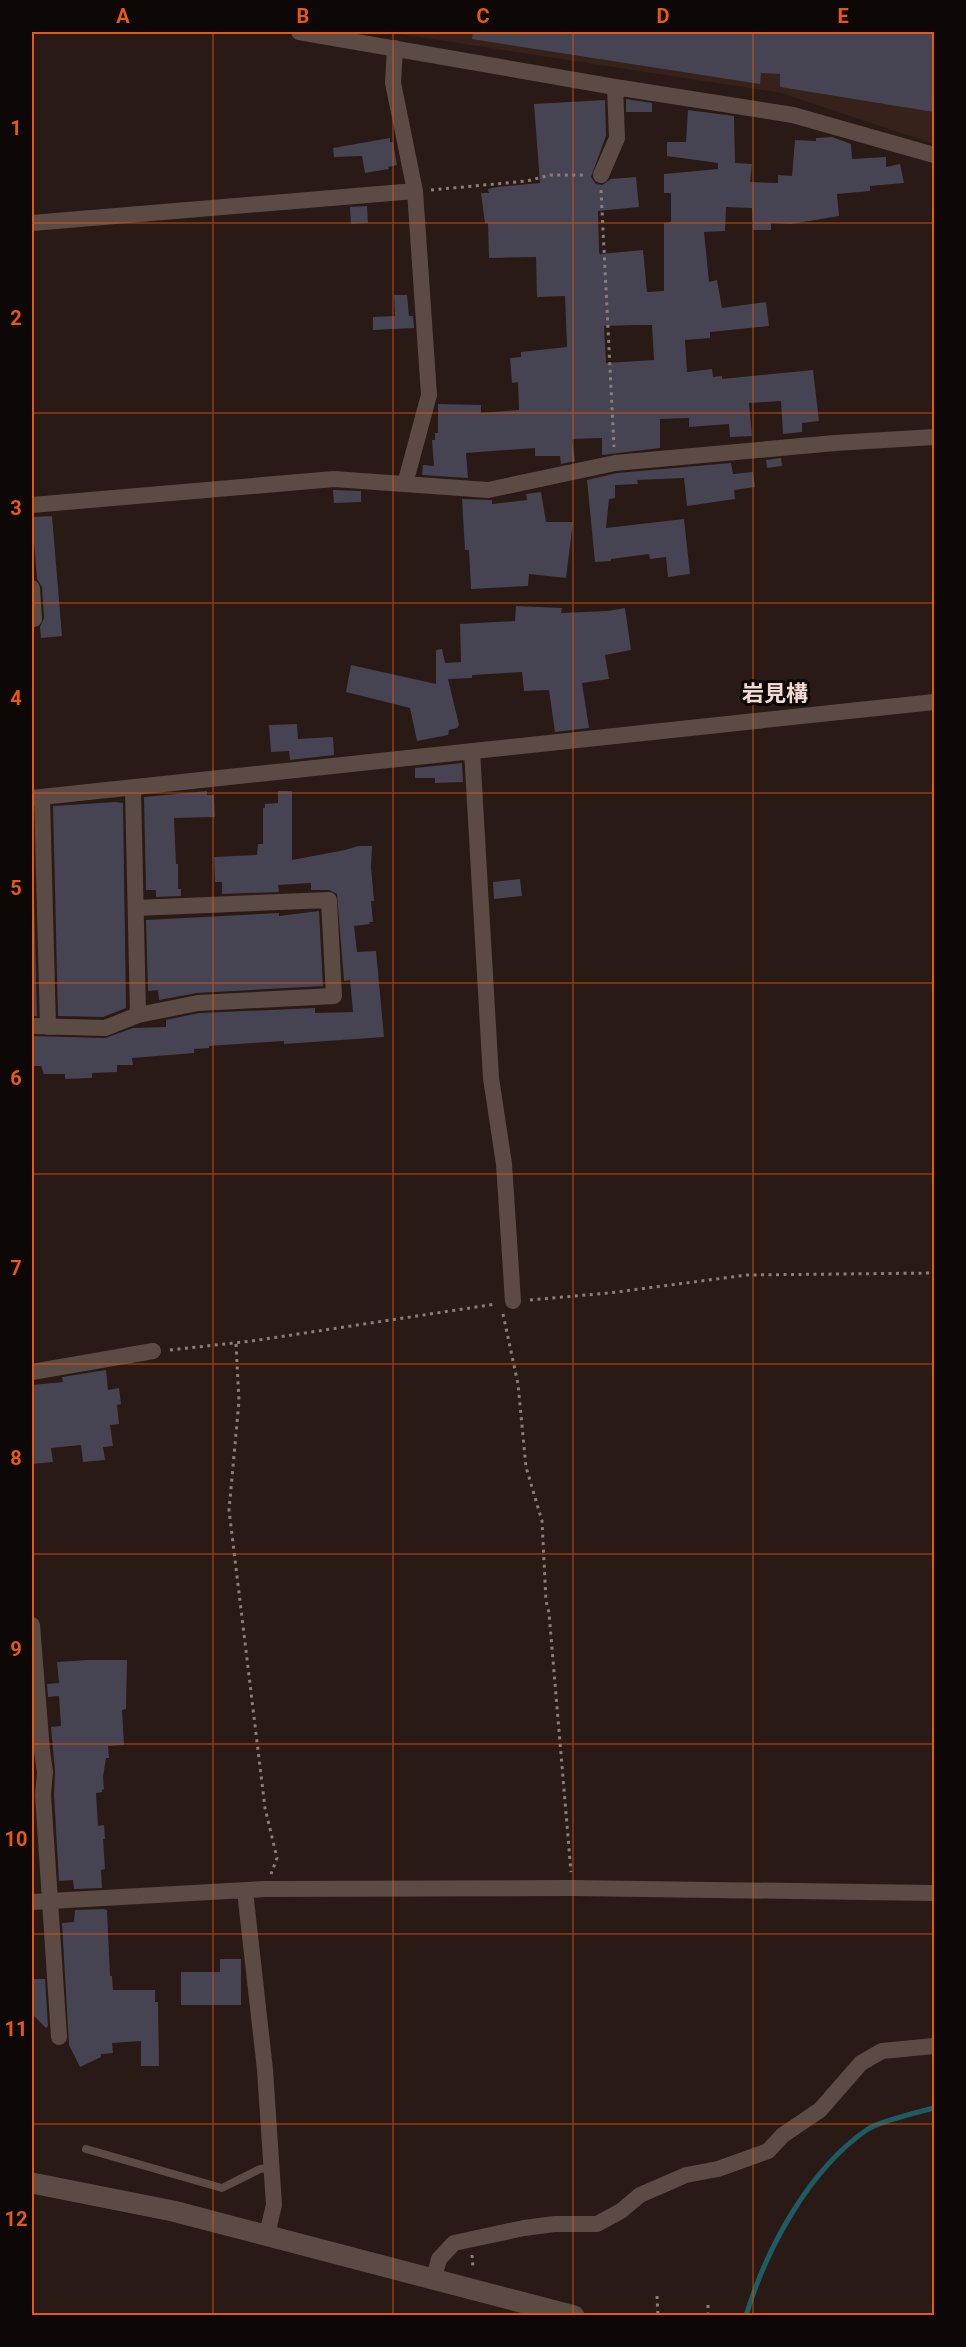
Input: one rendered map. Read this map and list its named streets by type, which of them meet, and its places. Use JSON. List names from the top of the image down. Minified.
{"districts":["岩見構"],"grid":{"columns":["A","B","C","D","E"],"rows":["1","2","3","4","5","6","7","8","9","10","11","12"]}}
